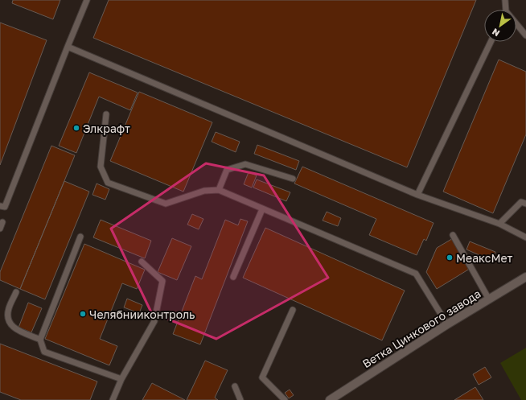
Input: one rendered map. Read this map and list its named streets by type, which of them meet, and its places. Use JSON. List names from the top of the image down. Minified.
{"streets":{"street":["Ветка Цинкового завода"]},"places":["Элкрафт","МеаксМет","Челябнииконтроль"],"north":"bottom left"}
